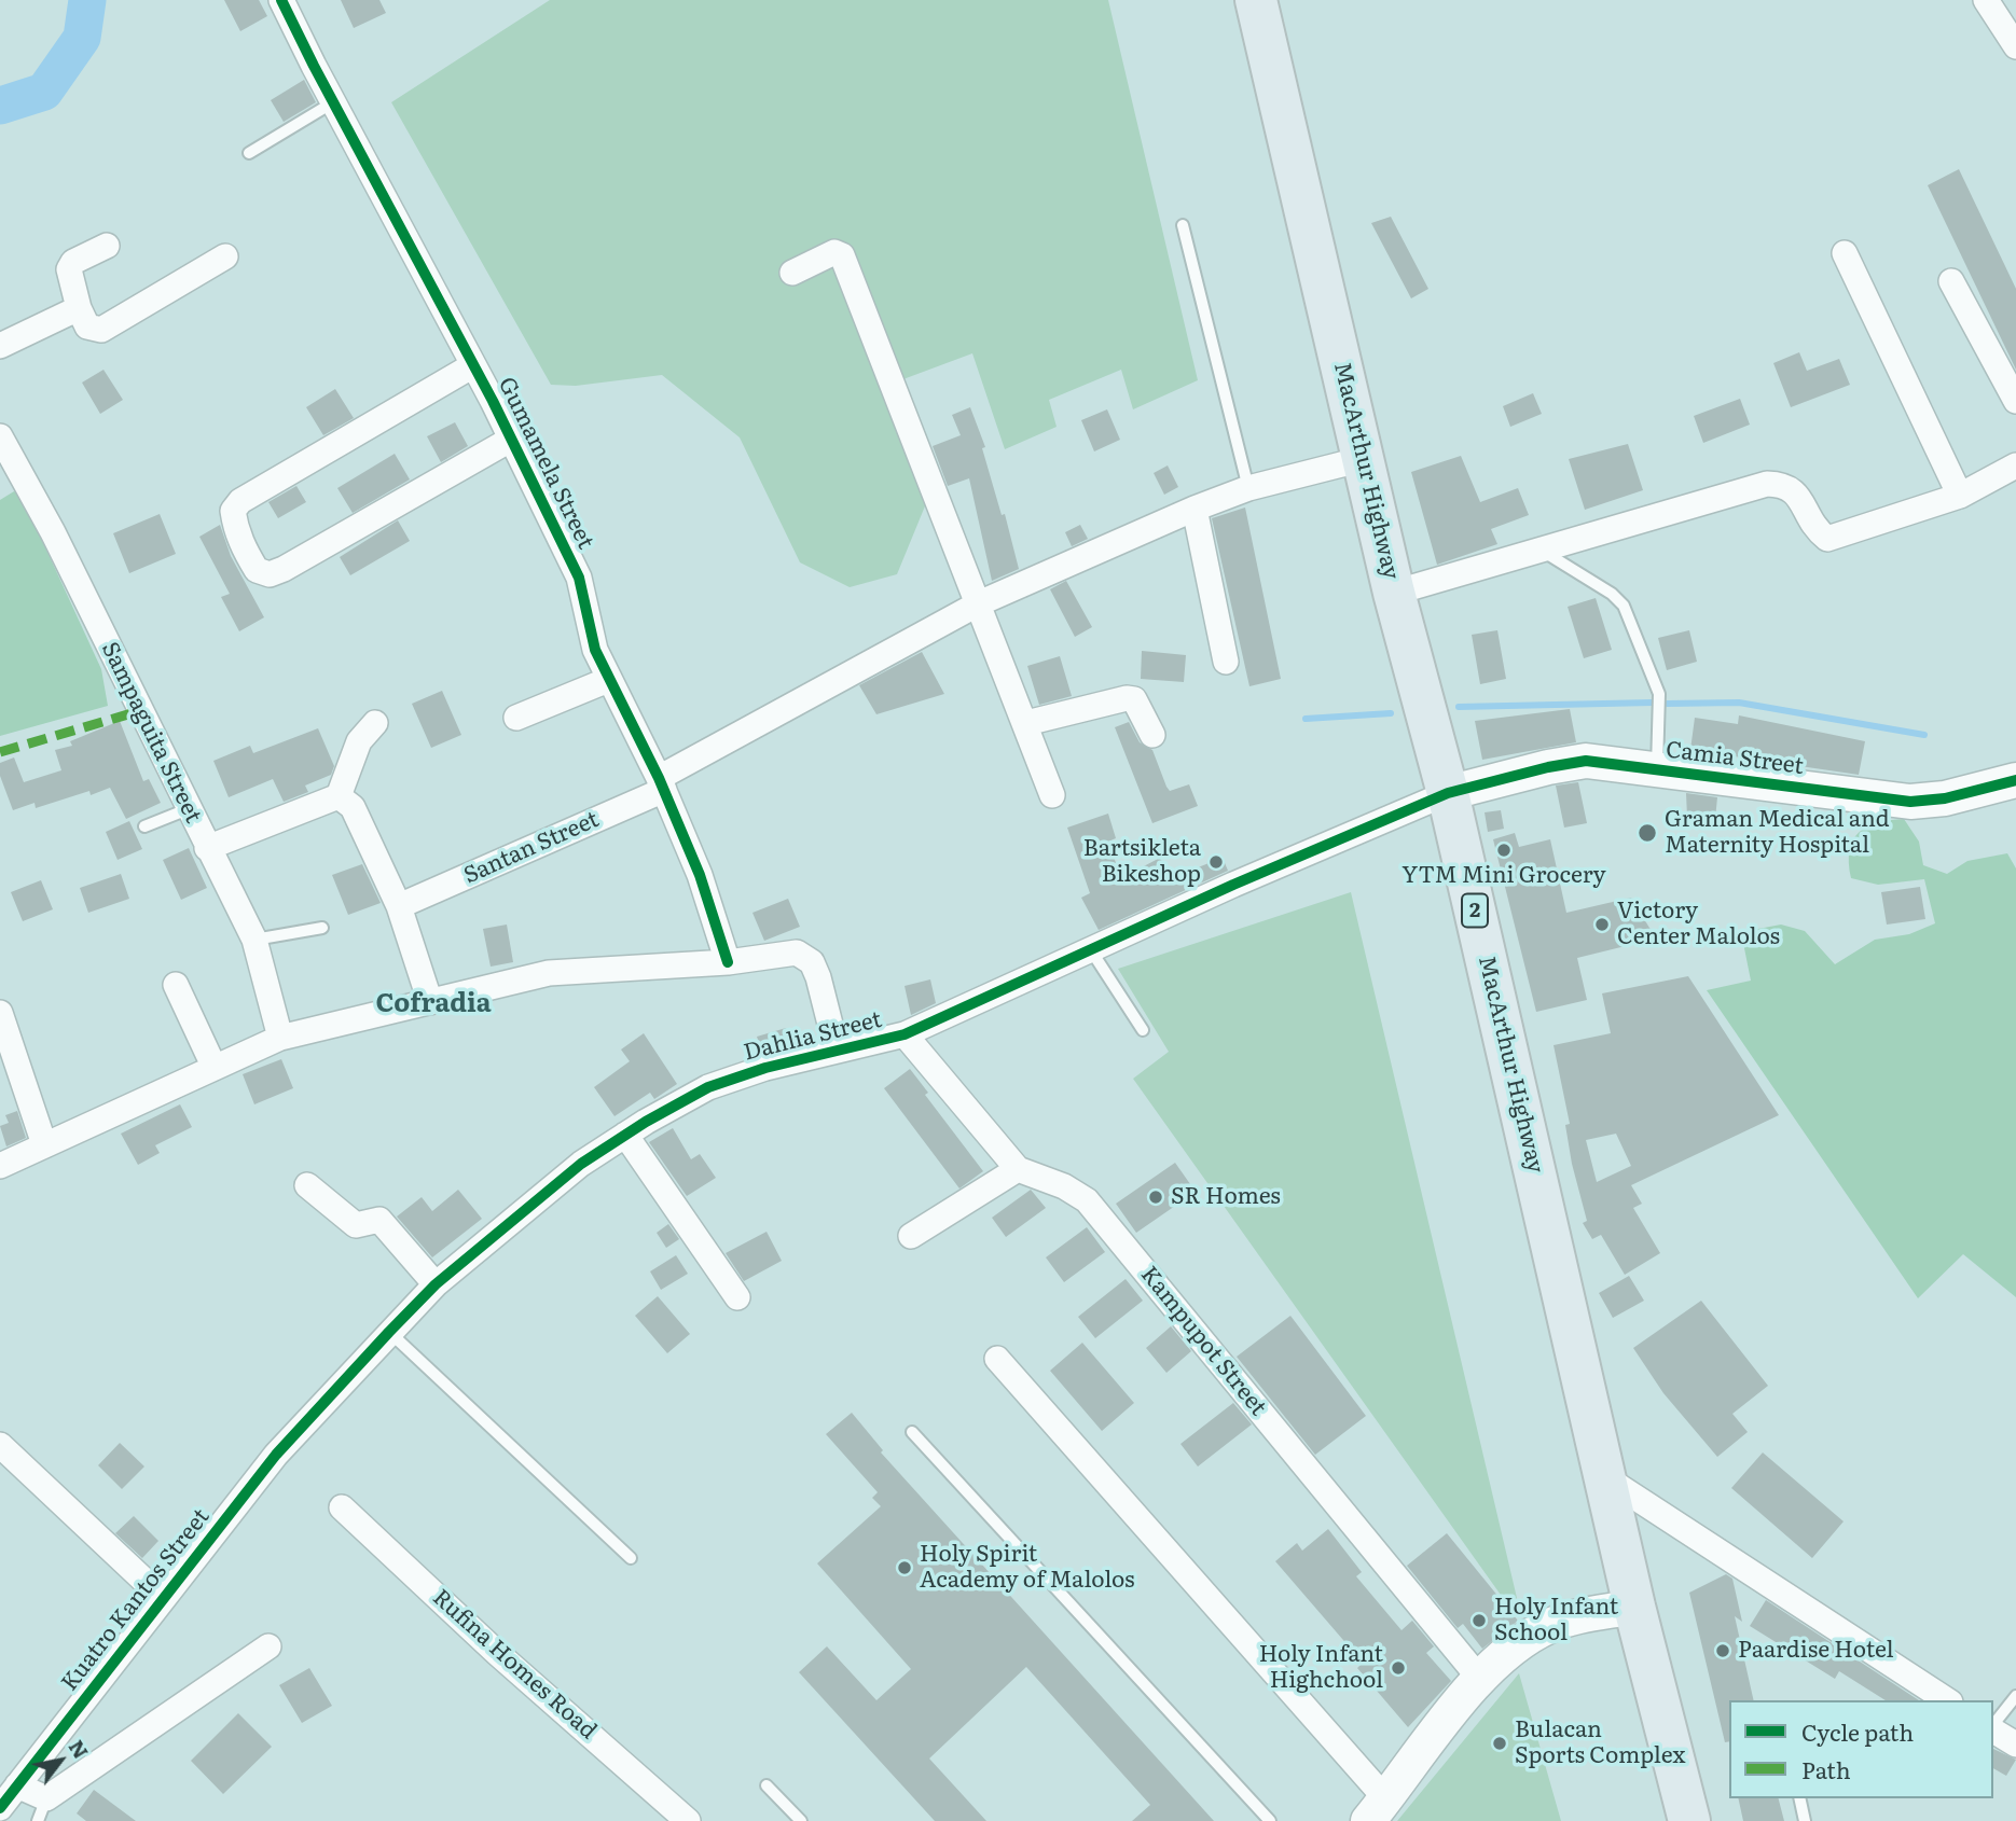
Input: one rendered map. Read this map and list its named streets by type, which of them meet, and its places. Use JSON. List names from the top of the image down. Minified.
{"streets":{"highway":["MacArthur Highway","2"],"street":["Gumamela Street","Sampaguita Street","Camia Street","Santan Street","Dahlia Street","Kampupot Street","Kuatro Kantos Street","Rufina Homes Road"]},"crossings":[["Gumamela Street","Santan Street"],["MacArthur Highway","Camia Street"],["MacArthur Highway","Santan Street"],["MacArthur Highway","Dahlia Street"],["Camia Street","Dahlia Street"],["Dahlia Street","Kampupot Street"],["Dahlia Street","Kuatro Kantos Street"]],"districts":["Cofradia"],"places":["Graman Medical and Maternity Hospital","YTM Mini Grocery","Bartsikleta Bikeshop","Victory Center Malolos","SR Homes","Holy Spirit Academy of Malolos","Holy Infant School","Paardise Hotel","Holy Infant Highchool","Bulacan Sports Complex"],"legend":["Cycle path","Path"],"north":"top right"}
